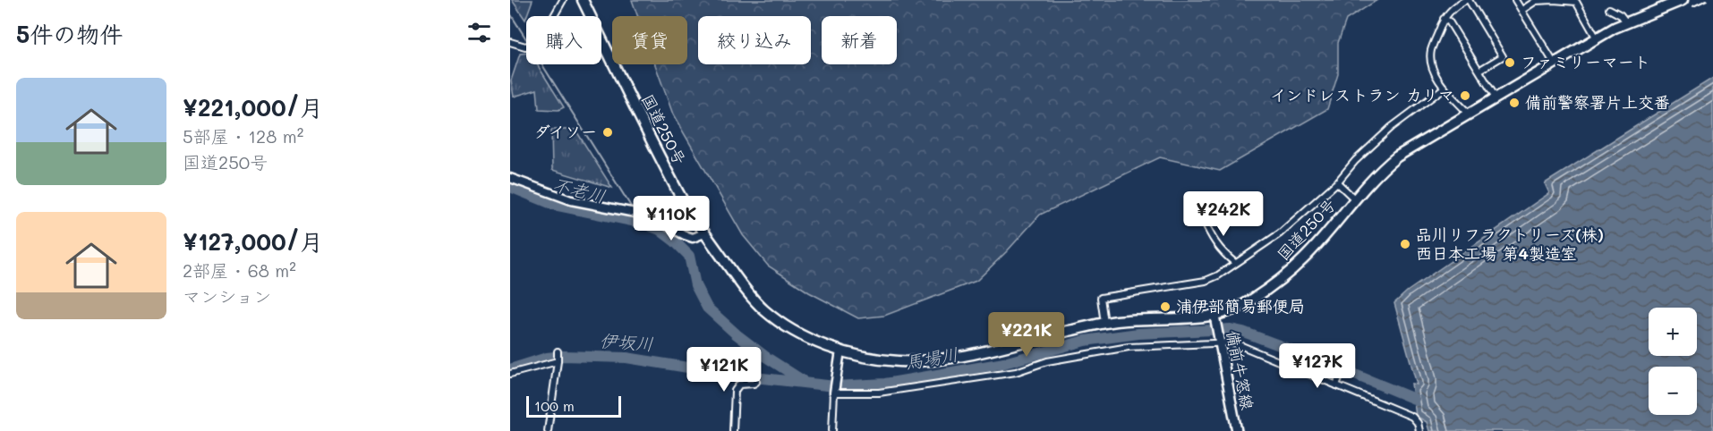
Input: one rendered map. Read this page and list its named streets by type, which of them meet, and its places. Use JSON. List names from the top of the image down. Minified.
{"streets":{"highway":["国道250号"],"main road":["備前牛窓線"]},"crossings":[["国道250号","備前牛窓線"]],"water":["不老川","伊坂川","馬場川"],"places":["ファミリーマート","インドレストラン カリマ","備前警察署片上交番","ダイソー","品川リフラクトリーズ(株) 西日本工場 第4製造室","浦伊部簡易郵便局"],"scale_bar":"100 m","page":{"heading":"5件の物件","chip":["購入","賃貸","絞り込み","新着"],"list":[{"name":"¥221,000/月","note":"5部屋 · 128 m² · 国道250号"},{"name":"¥127,000/月","note":"2部屋 · 68 m² · マンション"}],"price":["¥242K","¥110K","¥221K","¥127K","¥121K"],"map_buttons":["+","−"],"scale":"100 m"}}
